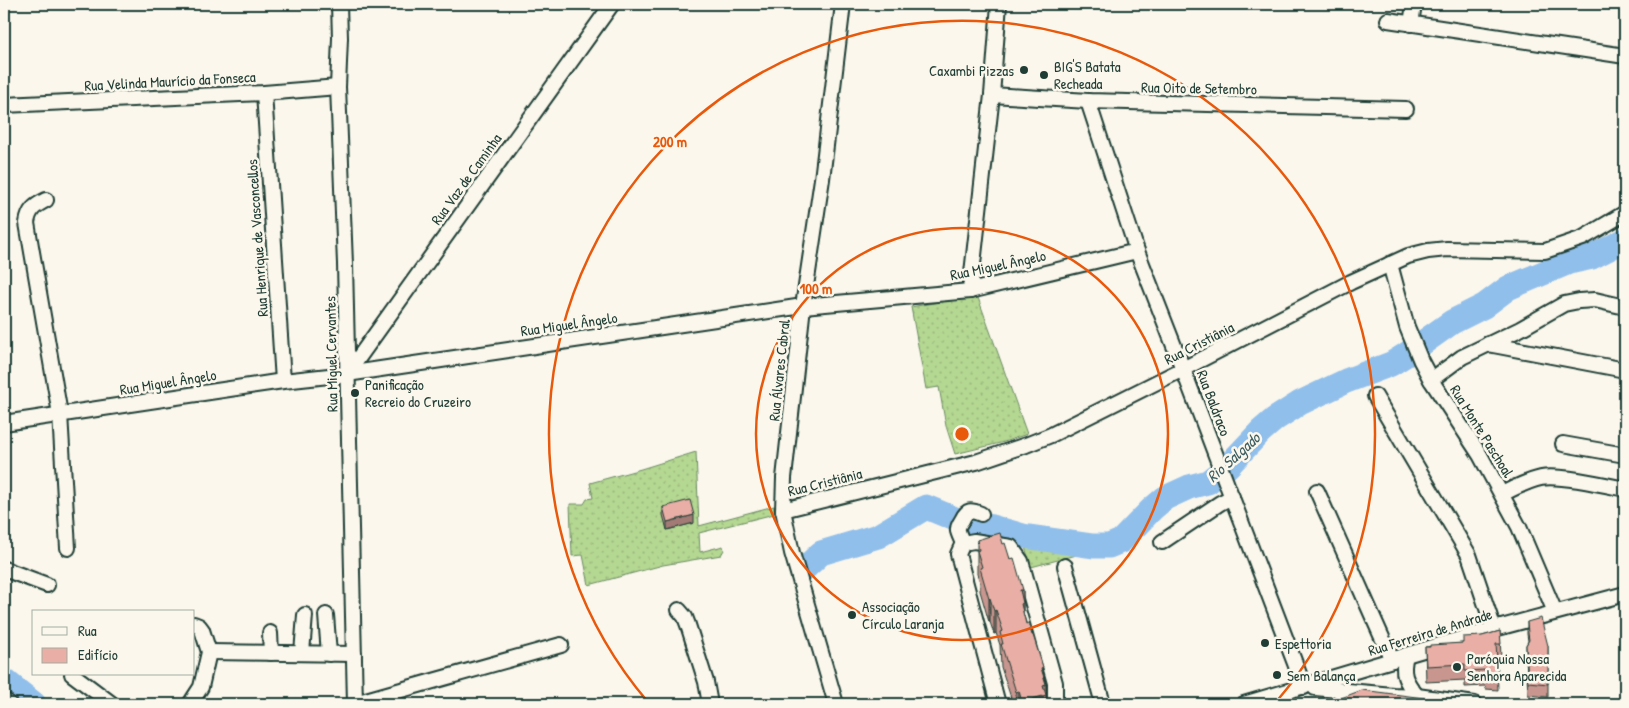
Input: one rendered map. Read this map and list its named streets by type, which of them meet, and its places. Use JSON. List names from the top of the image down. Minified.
{"streets":{"street":["Rua Velinda Maurício da Fonseca","Rua Oito de Setembro","Rua Vaz de Caminha","Rua Henrique de Vasconcellos","Rua Miguel Ângelo","Rua Cristiânia","Rua Miguel Cervantes","Rua Álvares Cabral","Rua Baldraco","Rua Monte Paschoal","Rua Ferreira de Andrade"]},"crossings":[["Rua Velinda Maurício da Fonseca","Rua Henrique de Vasconcellos"],["Rua Velinda Maurício da Fonseca","Rua Miguel Cervantes"],["Rua Oito de Setembro","Rua Baldraco"],["Rua Vaz de Caminha","Rua Miguel Ângelo"],["Rua Vaz de Caminha","Rua Miguel Cervantes"],["Rua Henrique de Vasconcellos","Rua Miguel Ângelo"],["Rua Miguel Ângelo","Rua Miguel Cervantes"],["Rua Miguel Ângelo","Rua Álvares Cabral"],["Rua Miguel Ângelo","Rua Baldraco"],["Rua Cristiânia","Rua Álvares Cabral"],["Rua Cristiânia","Rua Baldraco"],["Rua Cristiânia","Rua Monte Paschoal"],["Rua Baldraco","Rua Ferreira de Andrade"],["Rua Monte Paschoal","Rua Ferreira de Andrade"]],"water":["Rio Salgado"],"places":["Caxambi Pizzas","BIG'S Batata Recheada","Panificação Recreio do Cruzeiro","Associação Círculo Laranja","Espettoria","Paróquia Nossa Senhora Aparecida","Sem Balança"],"legend":["Rua","Edifício"],"rings":["200 m","100 m"]}
